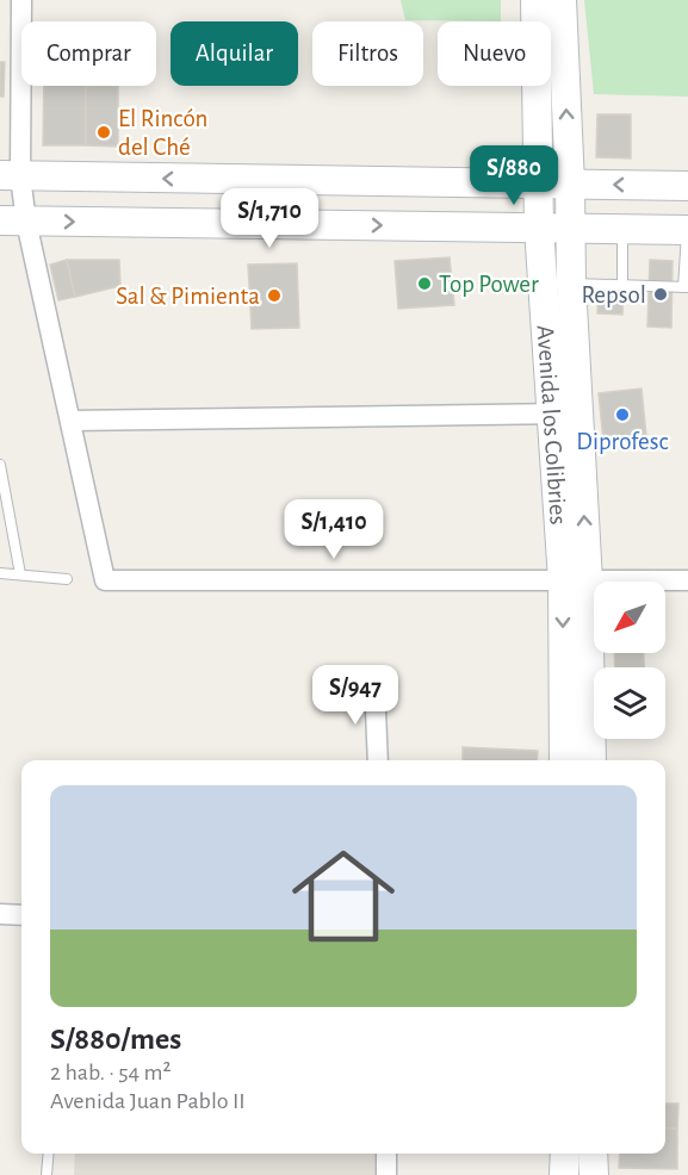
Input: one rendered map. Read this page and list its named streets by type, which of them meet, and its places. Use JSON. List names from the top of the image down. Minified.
{"streets":{"street":["Avenida los Colibries"]},"places":["El Rincón del Ché","Top Power","Repsol","Sal & Pimienta","Diprofesc"],"north":"bottom left","page":{"chip":["Comprar","Alquilar","Filtros","Nuevo"],"price":["S/880","S/1,710","S/1,410","S/947"],"list":[{"name":"S/880/mes","note":"2 hab. · 54 m² · Avenida Juan Pablo II"}]}}
